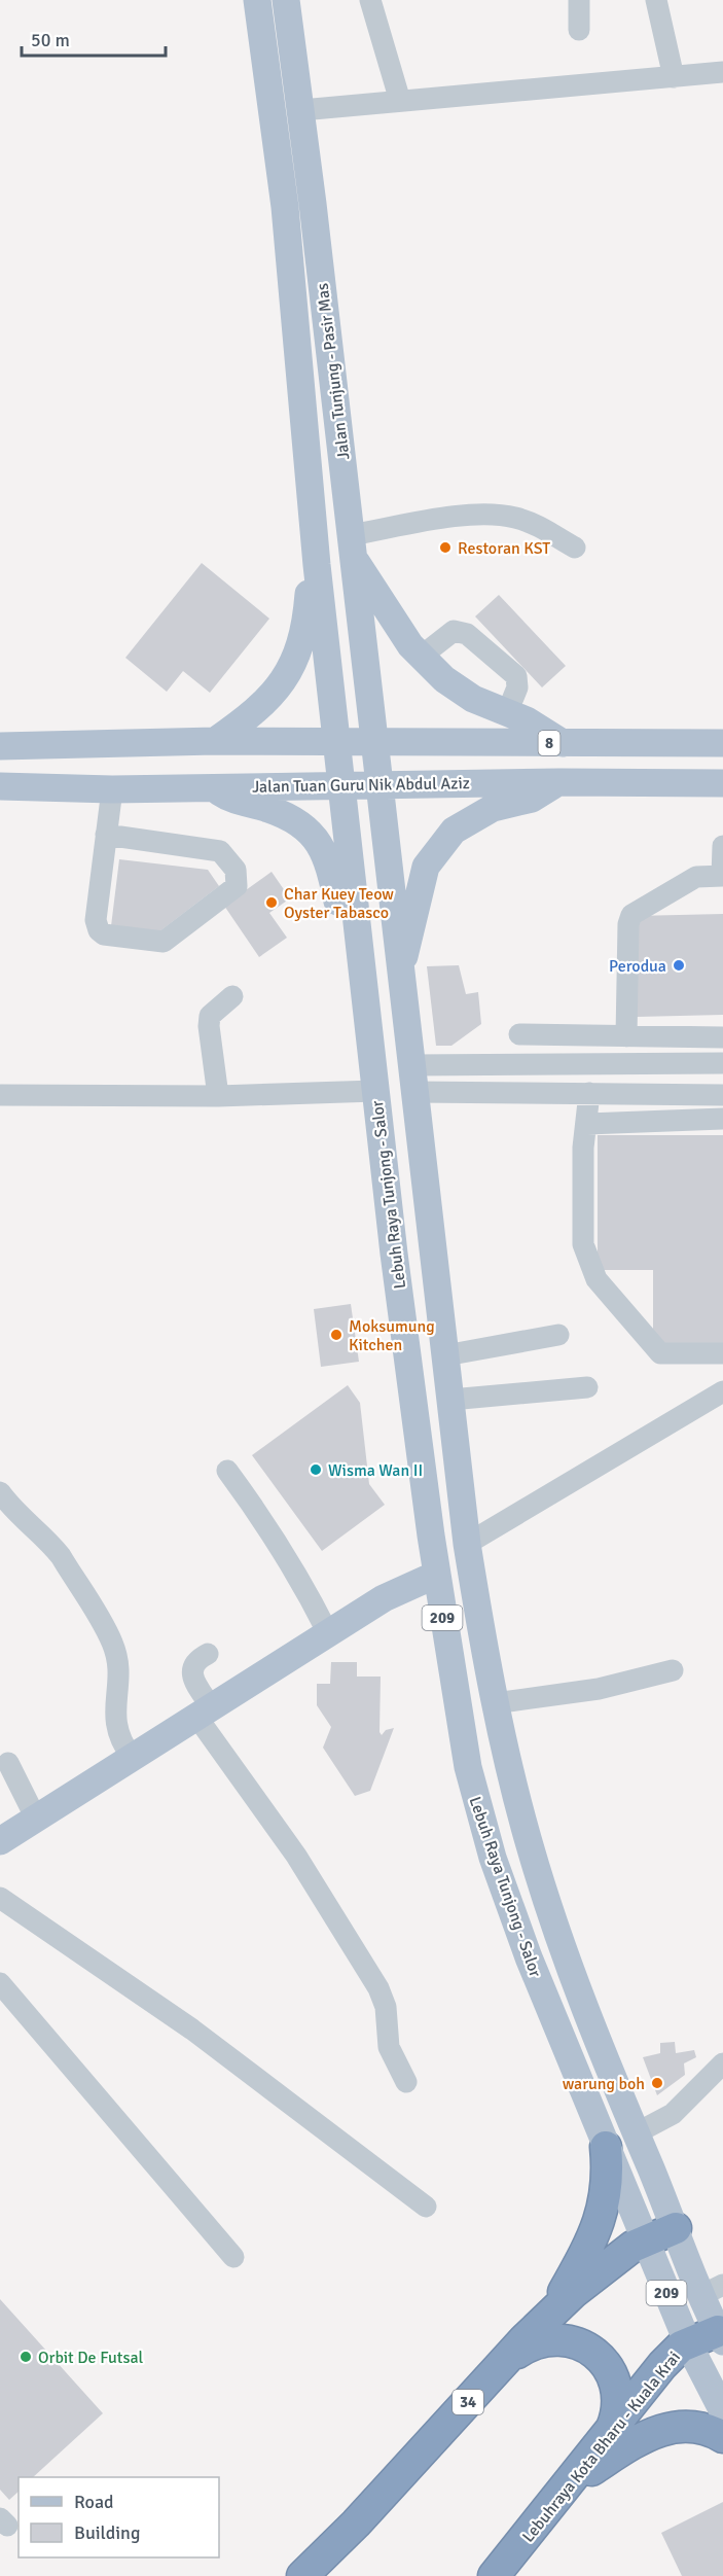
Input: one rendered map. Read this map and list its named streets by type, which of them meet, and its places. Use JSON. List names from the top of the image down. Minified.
{"streets":{"highway":["34","Lebuhraya Kota Bharu - Kuala Krai"],"main road":["Jalan Tunjung - Pasir Mas","8","Jalan Tuan Guru Nik Abdul Aziz","Lebuh Raya Tunjong - Salor","209"]},"crossings":[["Jalan Tunjung - Pasir Mas","8"],["Jalan Tunjung - Pasir Mas","Lebuh Raya Tunjong - Salor"],["8","Lebuh Raya Tunjong - Salor"],["Jalan Tuan Guru Nik Abdul Aziz","Lebuh Raya Tunjong - Salor"],["Lebuh Raya Tunjong - Salor","209"],["Lebuh Raya Tunjong - Salor","34"],["Lebuh Raya Tunjong - Salor","Lebuhraya Kota Bharu - Kuala Krai"],["209","Lebuhraya Kota Bharu - Kuala Krai"]],"places":["Restoran KST","Char Kuey Teow Oyster Tabasco","Perodua","Moksumung Kitchen","Wisma Wan II","warung boh","Orbit De Futsal"],"legend":["Road","Building"],"scale_bar":"50 m"}
